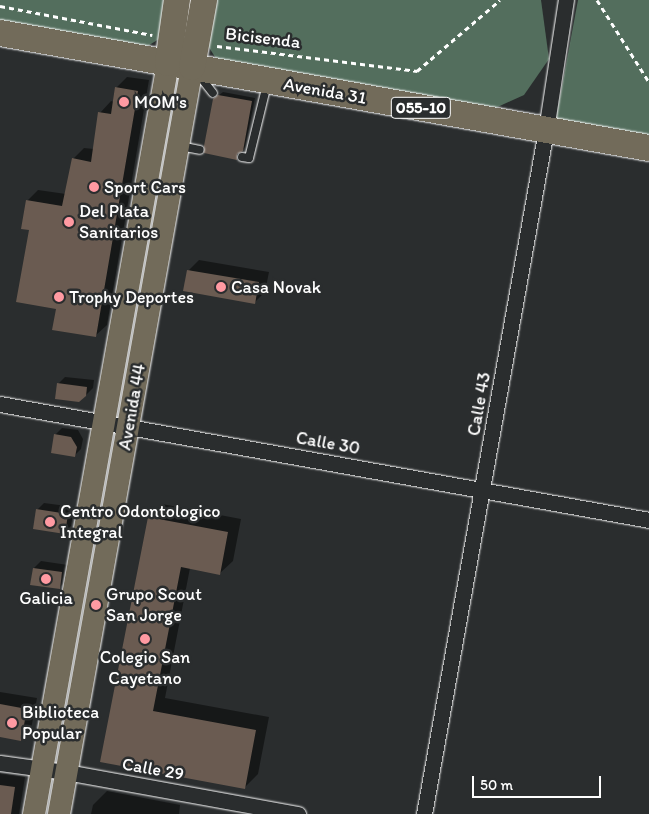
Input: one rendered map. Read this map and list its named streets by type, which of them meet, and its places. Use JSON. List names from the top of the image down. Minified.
{"streets":{"highway":["Avenida 31","055-10","Avenida 44"],"street":["Calle 43","Calle 30","Calle 29"],"path":["Bicisenda"]},"crossings":[["Bicisenda","Avenida 31"],["Bicisenda","Avenida 44"],["Avenida 31","Calle 43"],["Avenida 31","Avenida 44"],["Calle 43","Calle 30"],["Avenida 44","Calle 30"],["Avenida 44","Calle 29"]],"places":["MOM's","Sport Cars","Del Plata Sanitarios","Casa Novak","Trophy Deportes","Centro Odontologico Integral","Galicia","Grupo Scout San Jorge","Colegio San Cayetano","Biblioteca Popular"],"scale_bar":"50 m"}
